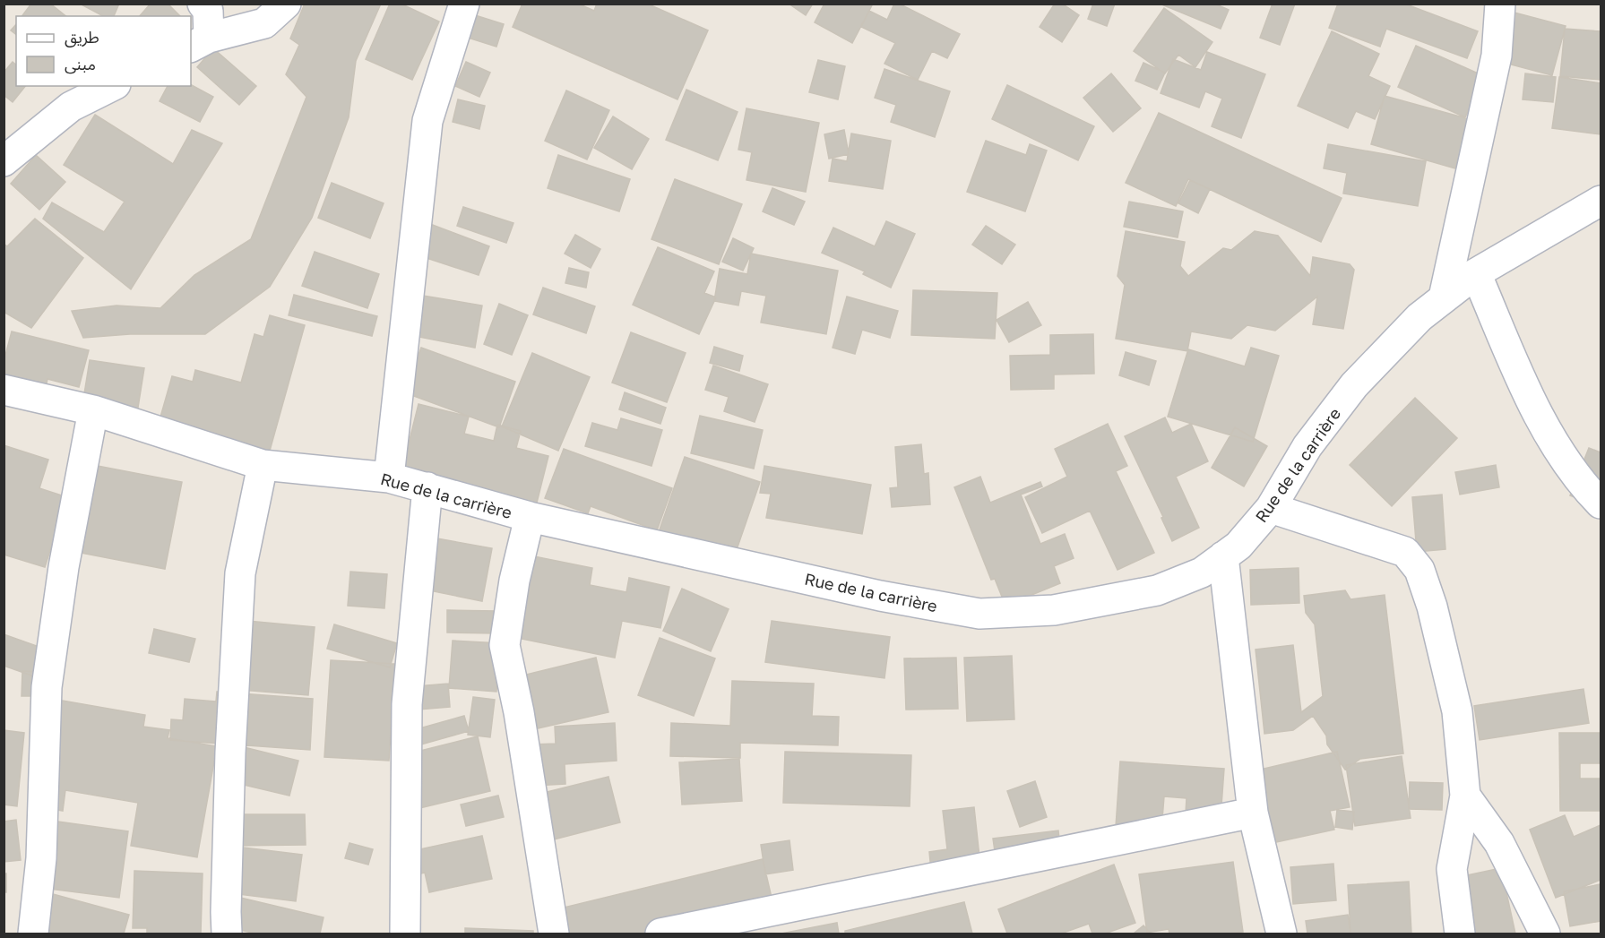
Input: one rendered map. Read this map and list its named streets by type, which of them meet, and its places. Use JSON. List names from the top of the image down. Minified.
{"streets":{"street":["Rue de la carrière"]},"legend":["طريق","مبنى"]}
